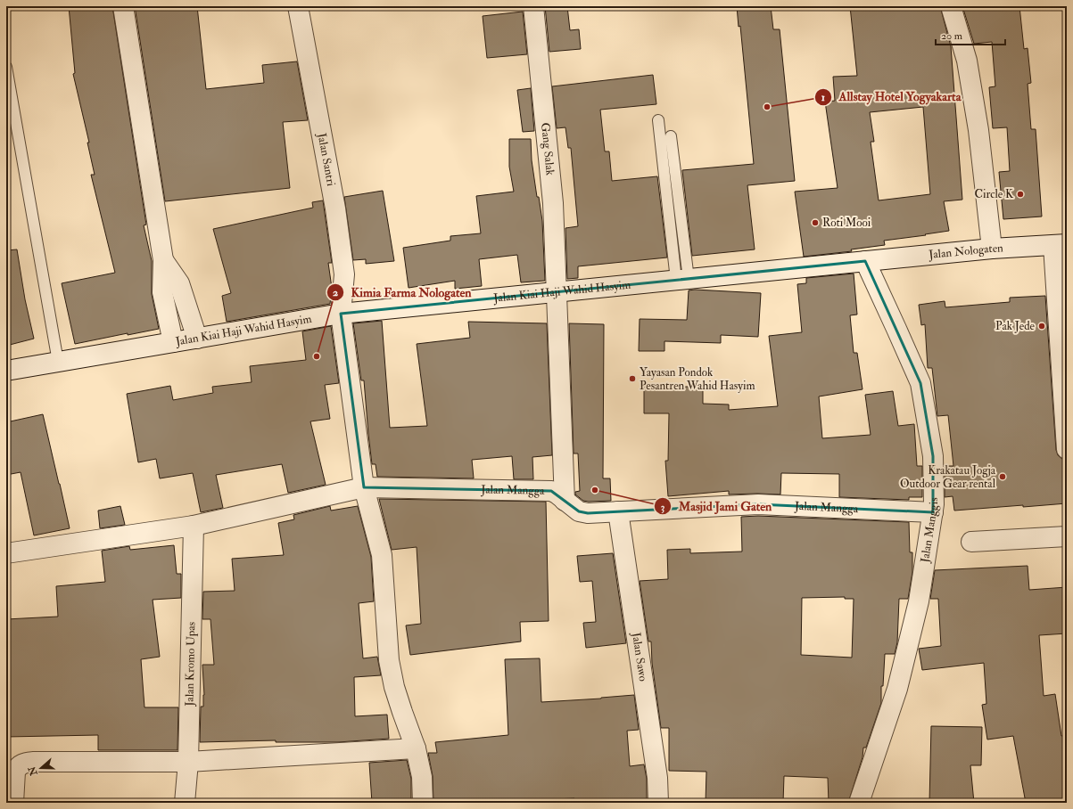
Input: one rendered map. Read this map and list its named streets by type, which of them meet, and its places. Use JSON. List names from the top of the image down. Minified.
{"streets":{"street":["Gang Salak","Jalan Santri","Jalan Nologaten","Jalan Kiai Haji Wahid Hasyim","Jalan Mangga","Jalan Manggis","Jalan Sawo","Jalan Kromo Upas"]},"crossings":[["Gang Salak","Jalan Kiai Haji Wahid Hasyim"],["Gang Salak","Jalan Mangga"],["Jalan Santri","Jalan Kiai Haji Wahid Hasyim"],["Jalan Santri","Jalan Mangga"],["Jalan Nologaten","Jalan Kiai Haji Wahid Hasyim"],["Jalan Nologaten","Jalan Manggis"],["Jalan Kiai Haji Wahid Hasyim","Jalan Manggis"],["Jalan Mangga","Jalan Manggis"],["Jalan Mangga","Jalan Sawo"],["Jalan Mangga","Jalan Kromo Upas"]],"places":["Allstay Hotel Yogyakarta","Circle K","Roti Mooi","Pak Jede","Kimia Farma Nologaten","Yayasan Pondok Pesantren Wahid Hasyim","Krakatau Jogja Outdoor Gear rental","Masjid Jami Gaten"],"scale_bar":"20 m","north":"left"}
